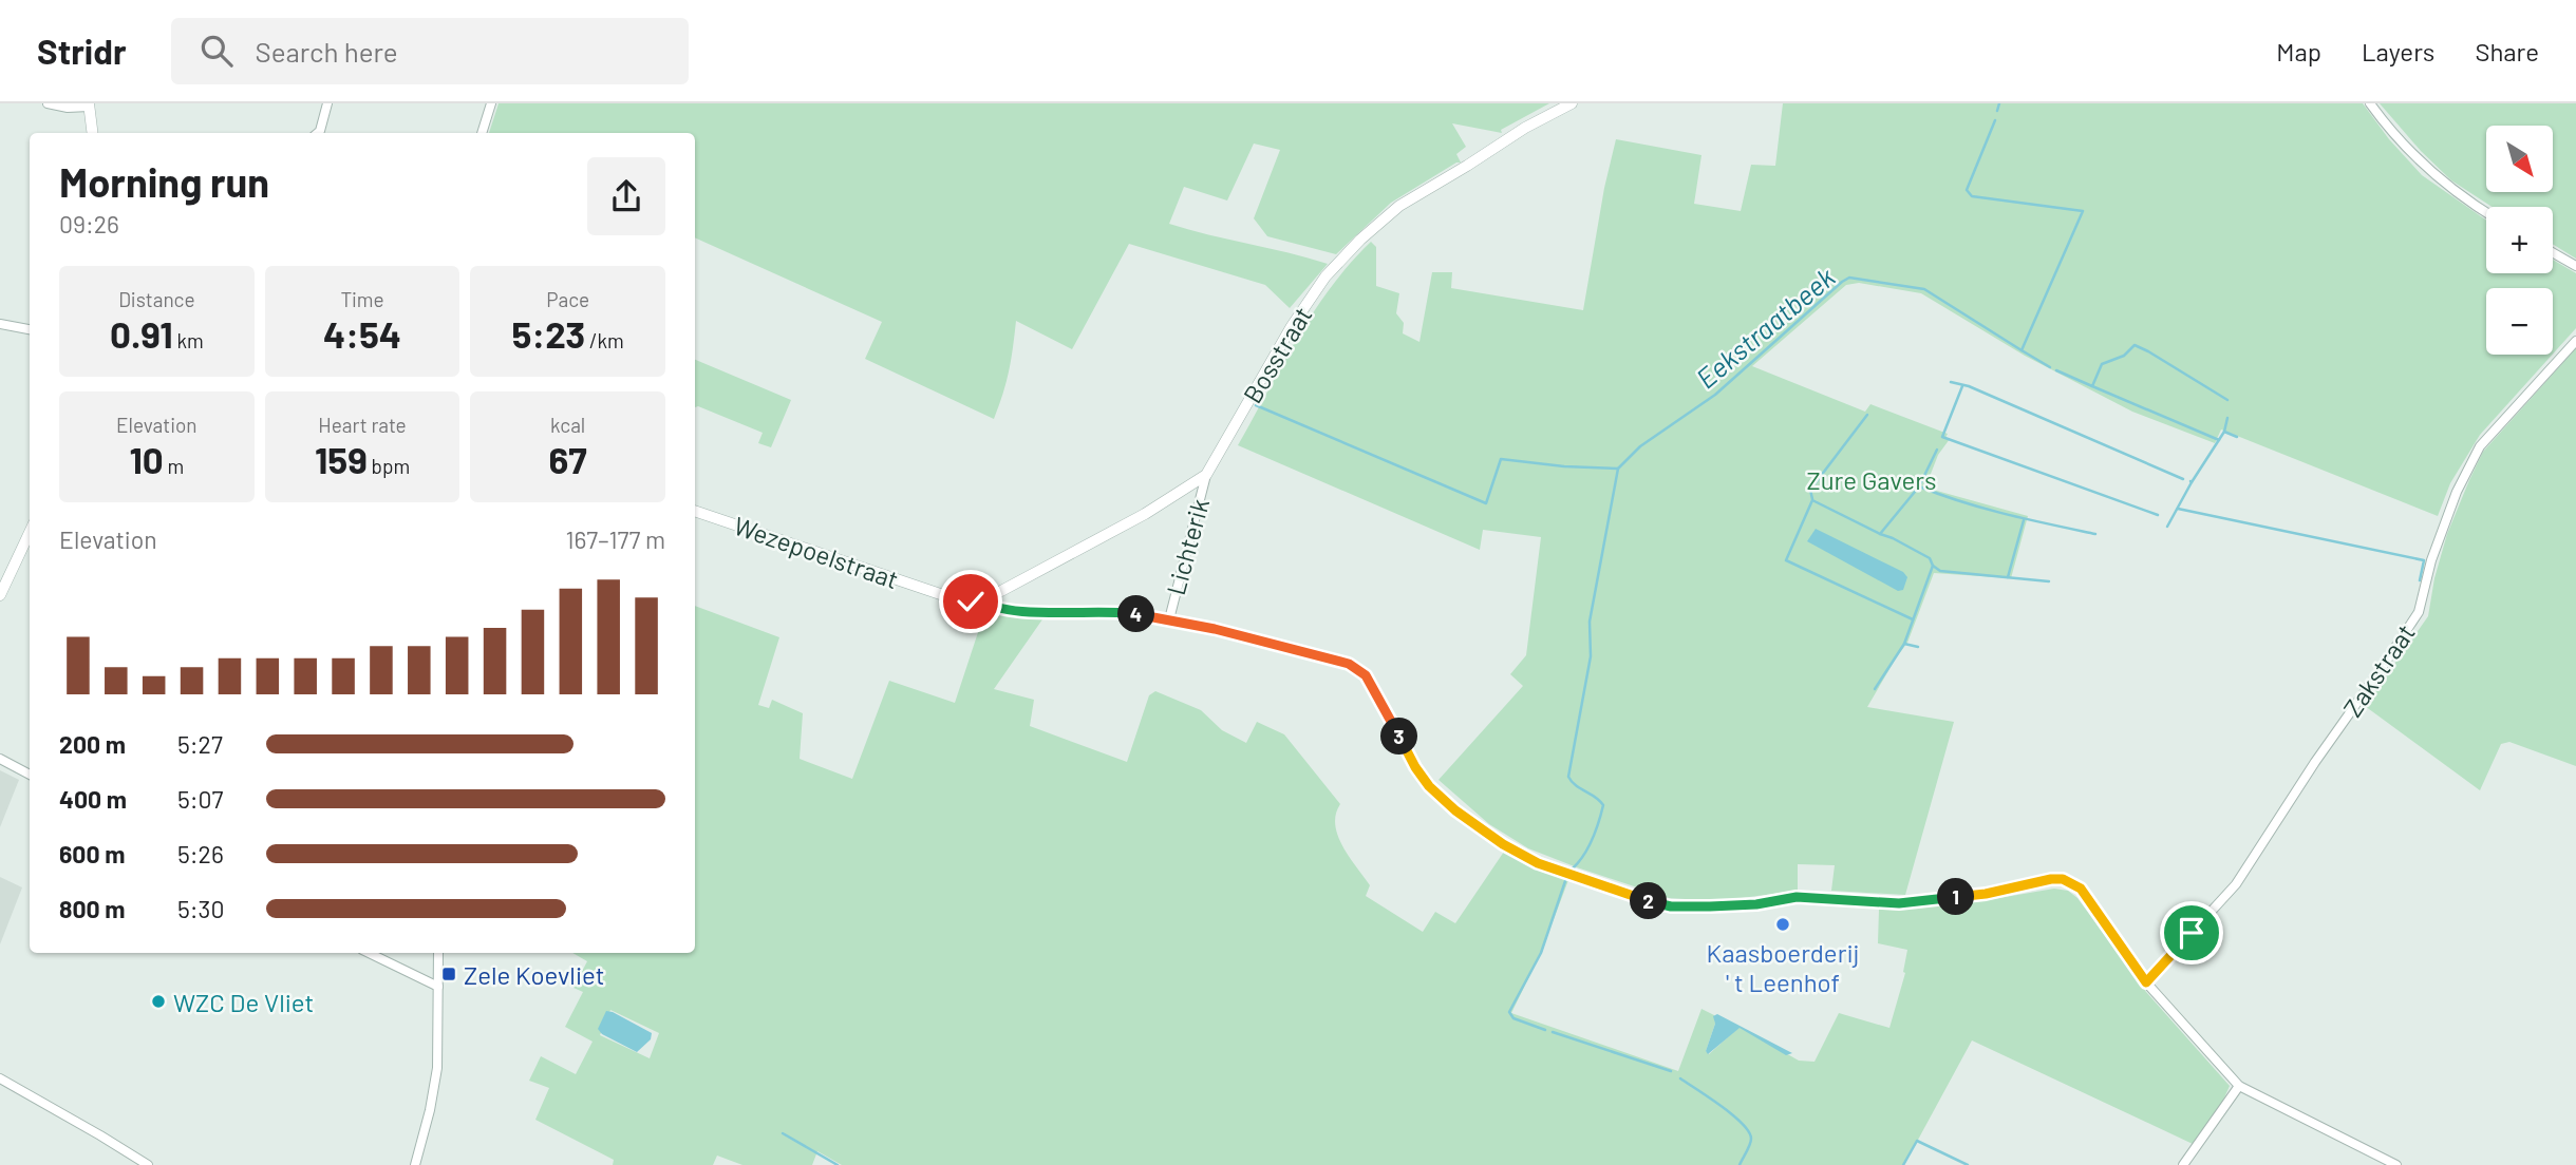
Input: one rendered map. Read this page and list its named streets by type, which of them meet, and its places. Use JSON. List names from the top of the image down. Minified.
{"streets":{"street":["Bosstraat","Lichterik","Wezepoelstraat","Zakstraat"]},"crossings":[["Bosstraat","Lichterik"],["Bosstraat","Wezepoelstraat"],["Lichterik","Wezepoelstraat"],["Wezepoelstraat","Zakstraat"]],"water":["Eekstraatbeek"],"parks":["Zure Gavers"],"places":{"other":["Kaasboerderij ' t Leenhof","WZC De Vliet"],"transit":["Zele Koevliet"]},"north":"bottom right","page":{"header":"Stridr","search":"Search here","nav":["Map","Layers","Share"],"map_buttons":["+","−"],"heading":["Morning run","09:26"],"stats":[["Distance","0.91 km"],["Time","4:54"],["Pace","5:23 /km"],["Elevation","10 m"],["Heart rate","159 bpm"],["kcal","67"]],"chart":["Elevation","167–177 m"],"pins":["4","3","1","2"],"list":[{"name":"200 m","note":"5:27"},{"name":"400 m","note":"5:07"},{"name":"600 m","note":"5:26"},{"name":"800 m","note":"5:30"}]}}
